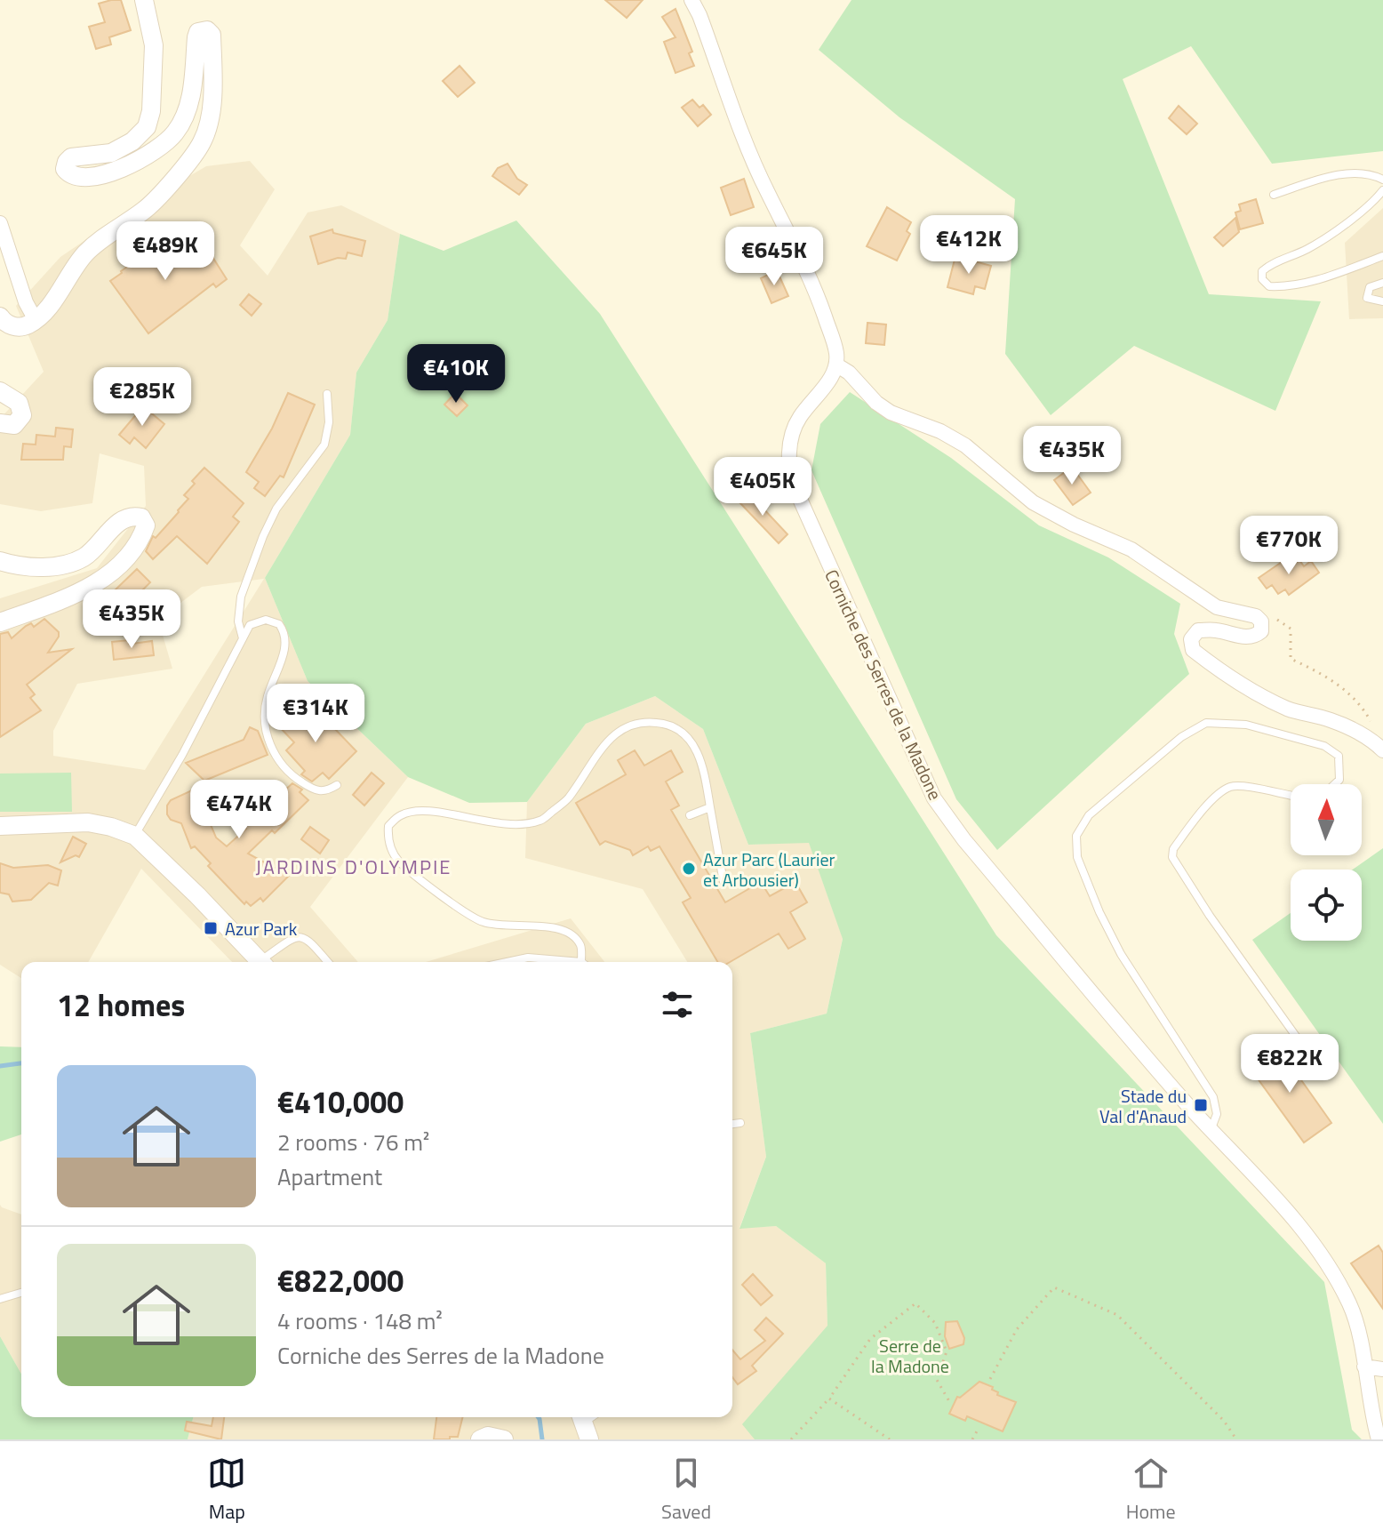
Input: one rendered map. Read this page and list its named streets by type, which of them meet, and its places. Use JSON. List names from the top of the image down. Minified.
{"streets":{"street":["Corniche des Serres de la Madone"]},"districts":["JARDINS D'OLYMPIE"],"parks":["Serre de la Madone"],"places":{"other":["Azur Parc (Laurier et Arbousier)"],"transit":["Azur Park","Stade du Val d'Anaud"]},"north":"top","page":{"price":["€412K","€489K","€645K","€410K","€285K","€435K","€405K","€770K","€435K","€314K","€474K","€822K"],"heading":"12 homes","list":[{"name":"€410,000","note":"2 rooms · 76 m² · Apartment"},{"name":"€822,000","note":"4 rooms · 148 m² · Corniche des Serres de la Madone"}],"tabs":["Map","Saved","Home"]}}
